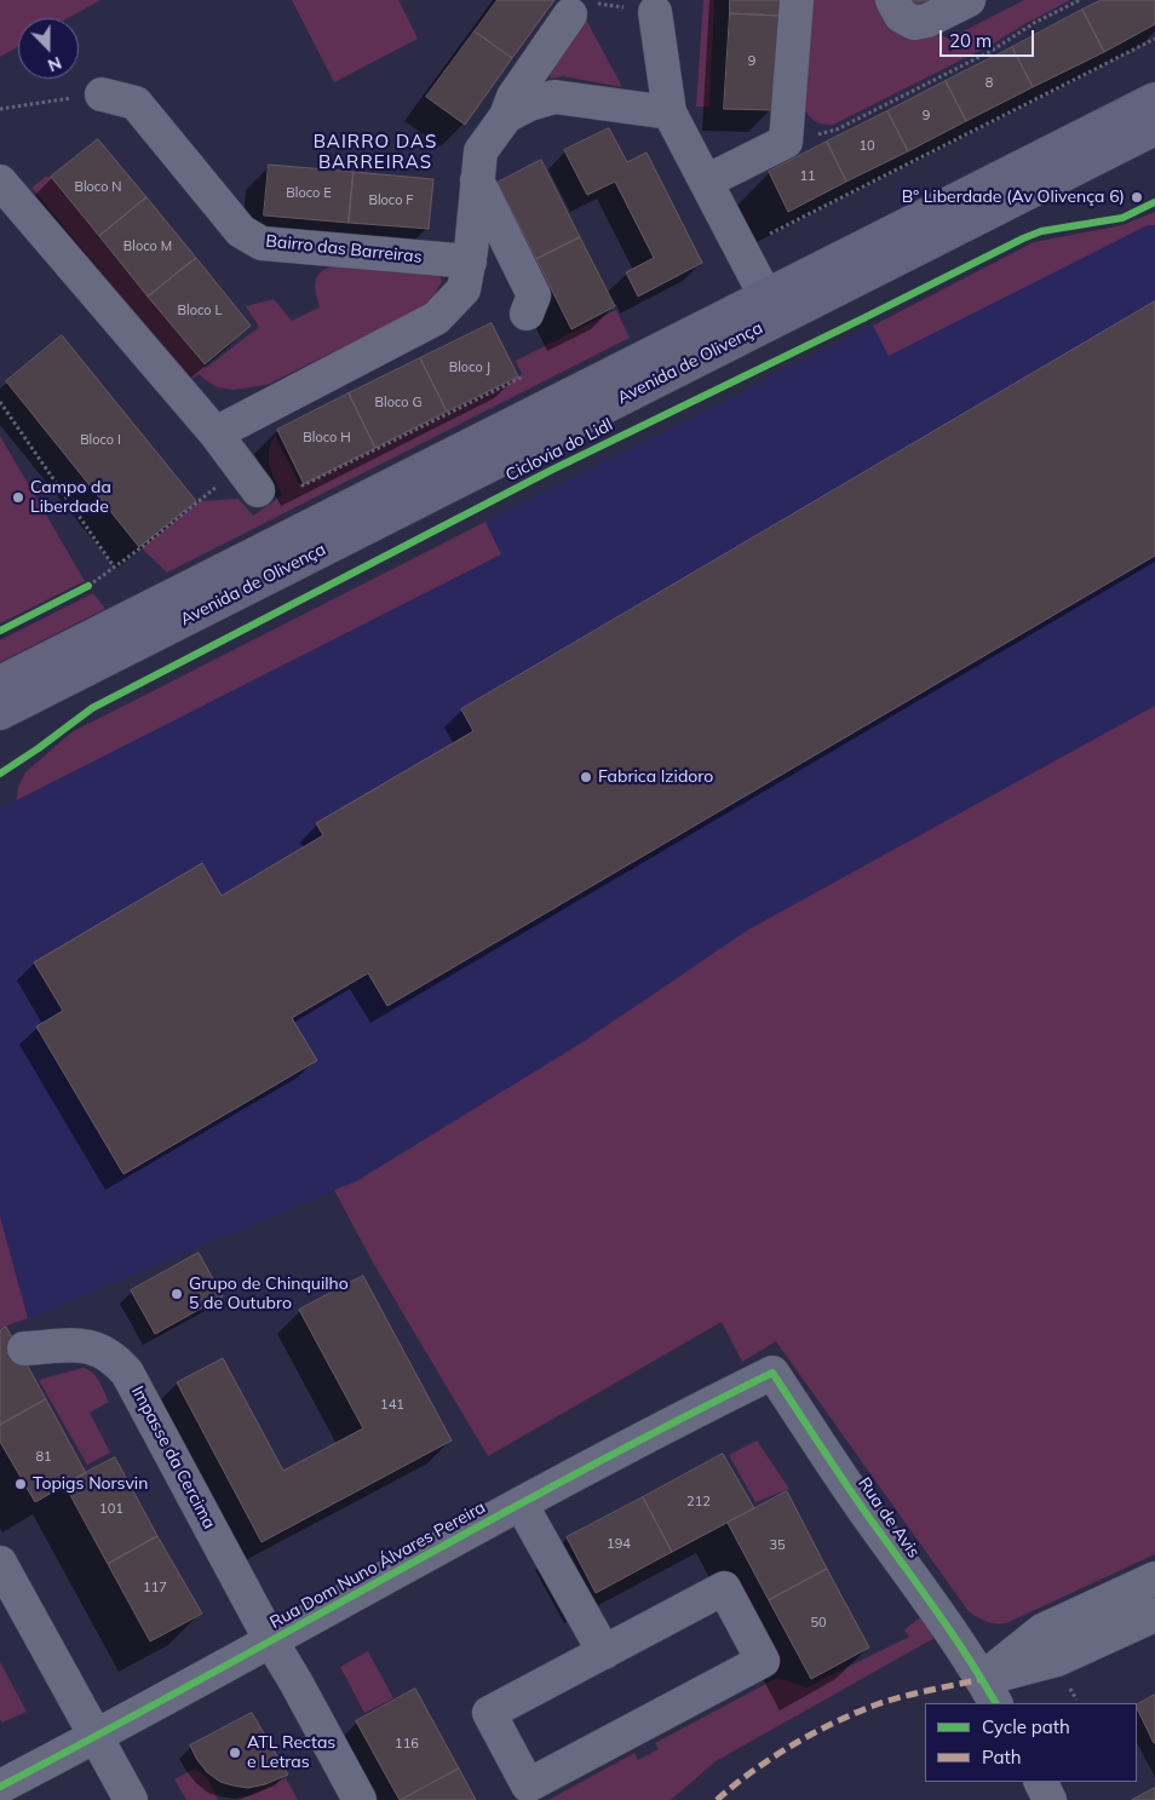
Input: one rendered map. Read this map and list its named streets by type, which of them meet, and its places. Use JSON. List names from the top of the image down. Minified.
{"streets":{"main road":["Avenida de Olivença"],"street":["Bairro das Barreiras","Impasse da Cercima","Rua de Avis","Rua Dom Nuno Álvares Pereira"],"cycle path":["Ciclovia do Lidl"]},"crossings":[["Impasse da Cercima","Rua Dom Nuno Álvares Pereira"],["Rua de Avis","Rua Dom Nuno Álvares Pereira"]],"districts":["BAIRRO DAS BARREIRAS"],"places":["Bº Liberdade (Av Olivença 6)","Campo da Liberdade","Fabrica Izidoro","Grupo de Chinquilho 5 de Outubro","Topigs Norsvin","ATL Rectas e Letras"],"house_numbers":["9","8","9","10","11","Bloco N","Bloco E","Bloco F","Bloco M","Bloco L","Bloco J","Bloco G","Bloco H","Bloco I","141","81","212","101","194","35","117","50","116"],"legend":["Cycle path","Path"],"scale_bar":"20 m","north":"bottom"}
